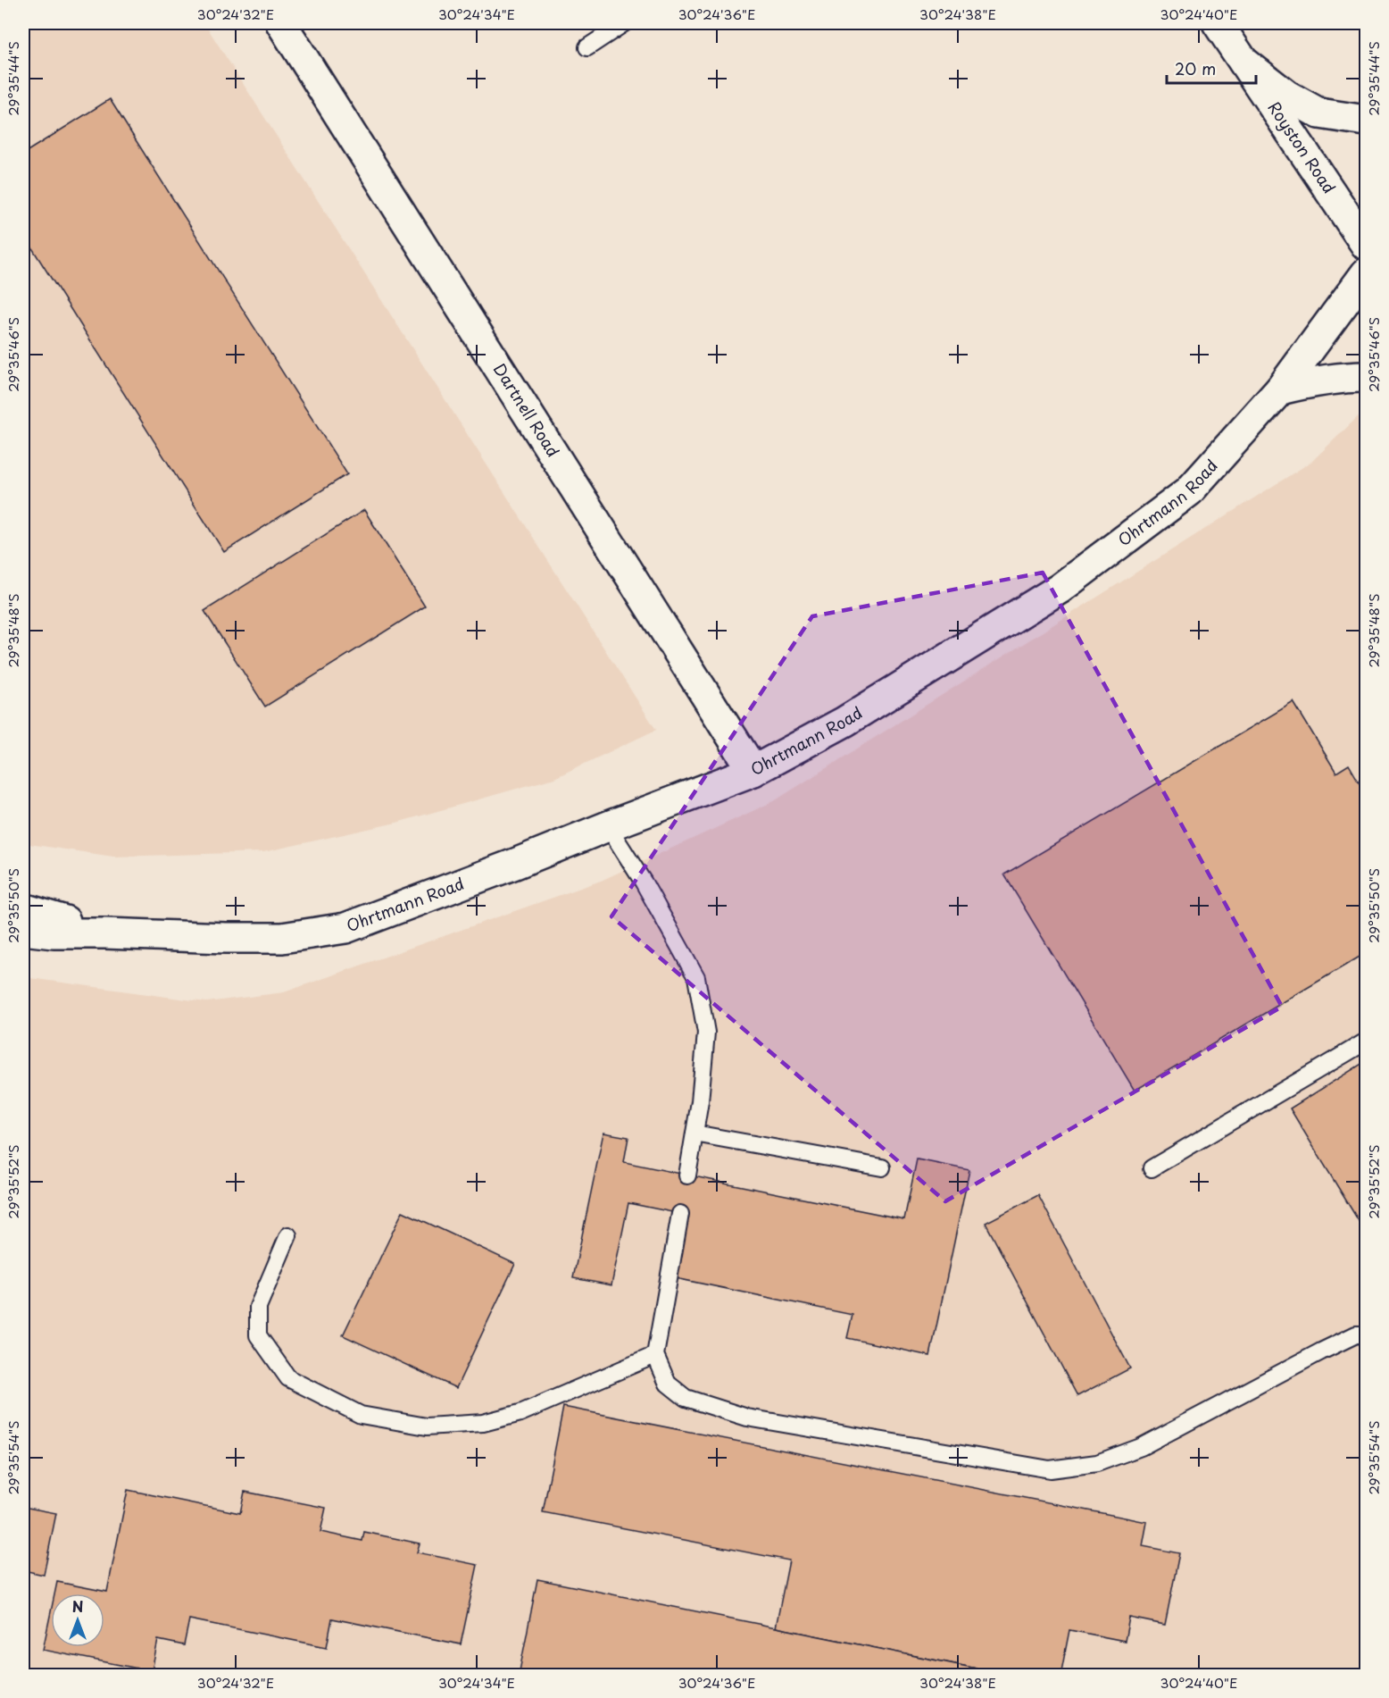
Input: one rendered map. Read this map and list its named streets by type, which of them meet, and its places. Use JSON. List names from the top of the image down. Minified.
{"streets":{"main road":["Royston Road","Dartnell Road","Ohrtmann Road"]},"crossings":[["Dartnell Road","Ohrtmann Road"]],"scale_bar":"20 m","north":"top","coordinates":["30°24'32\"E","30°24'34\"E","30°24'36\"E","30°24'38\"E","30°24'40\"E","29°35'44\"S","29°35'46\"S","29°35'48\"S","29°35'50\"S","29°35'52\"S","29°35'54\"S"]}
